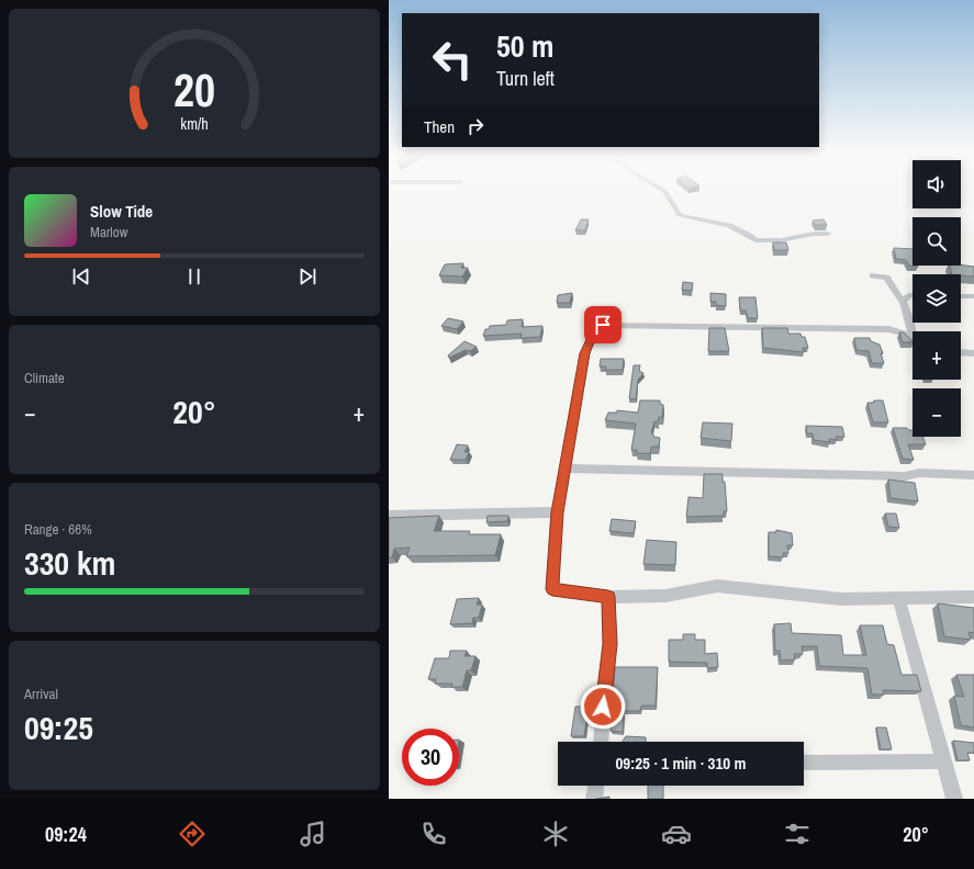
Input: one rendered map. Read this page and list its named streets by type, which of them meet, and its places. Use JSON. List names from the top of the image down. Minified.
{"page":{"turn":["50 m","Turn left"],"then":"Then","map_buttons":["+","−"],"song":["Slow Tide","Marlow"],"tile":["Climate",["Range · 66%","330 km"],["Arrival","09:25"]],"heat":["−","20°","+"],"limit":"30","trip":"09:25 · 1 min · 310 m","tabs":["09:24","20°"],"gauge":["20","km/h"]}}
